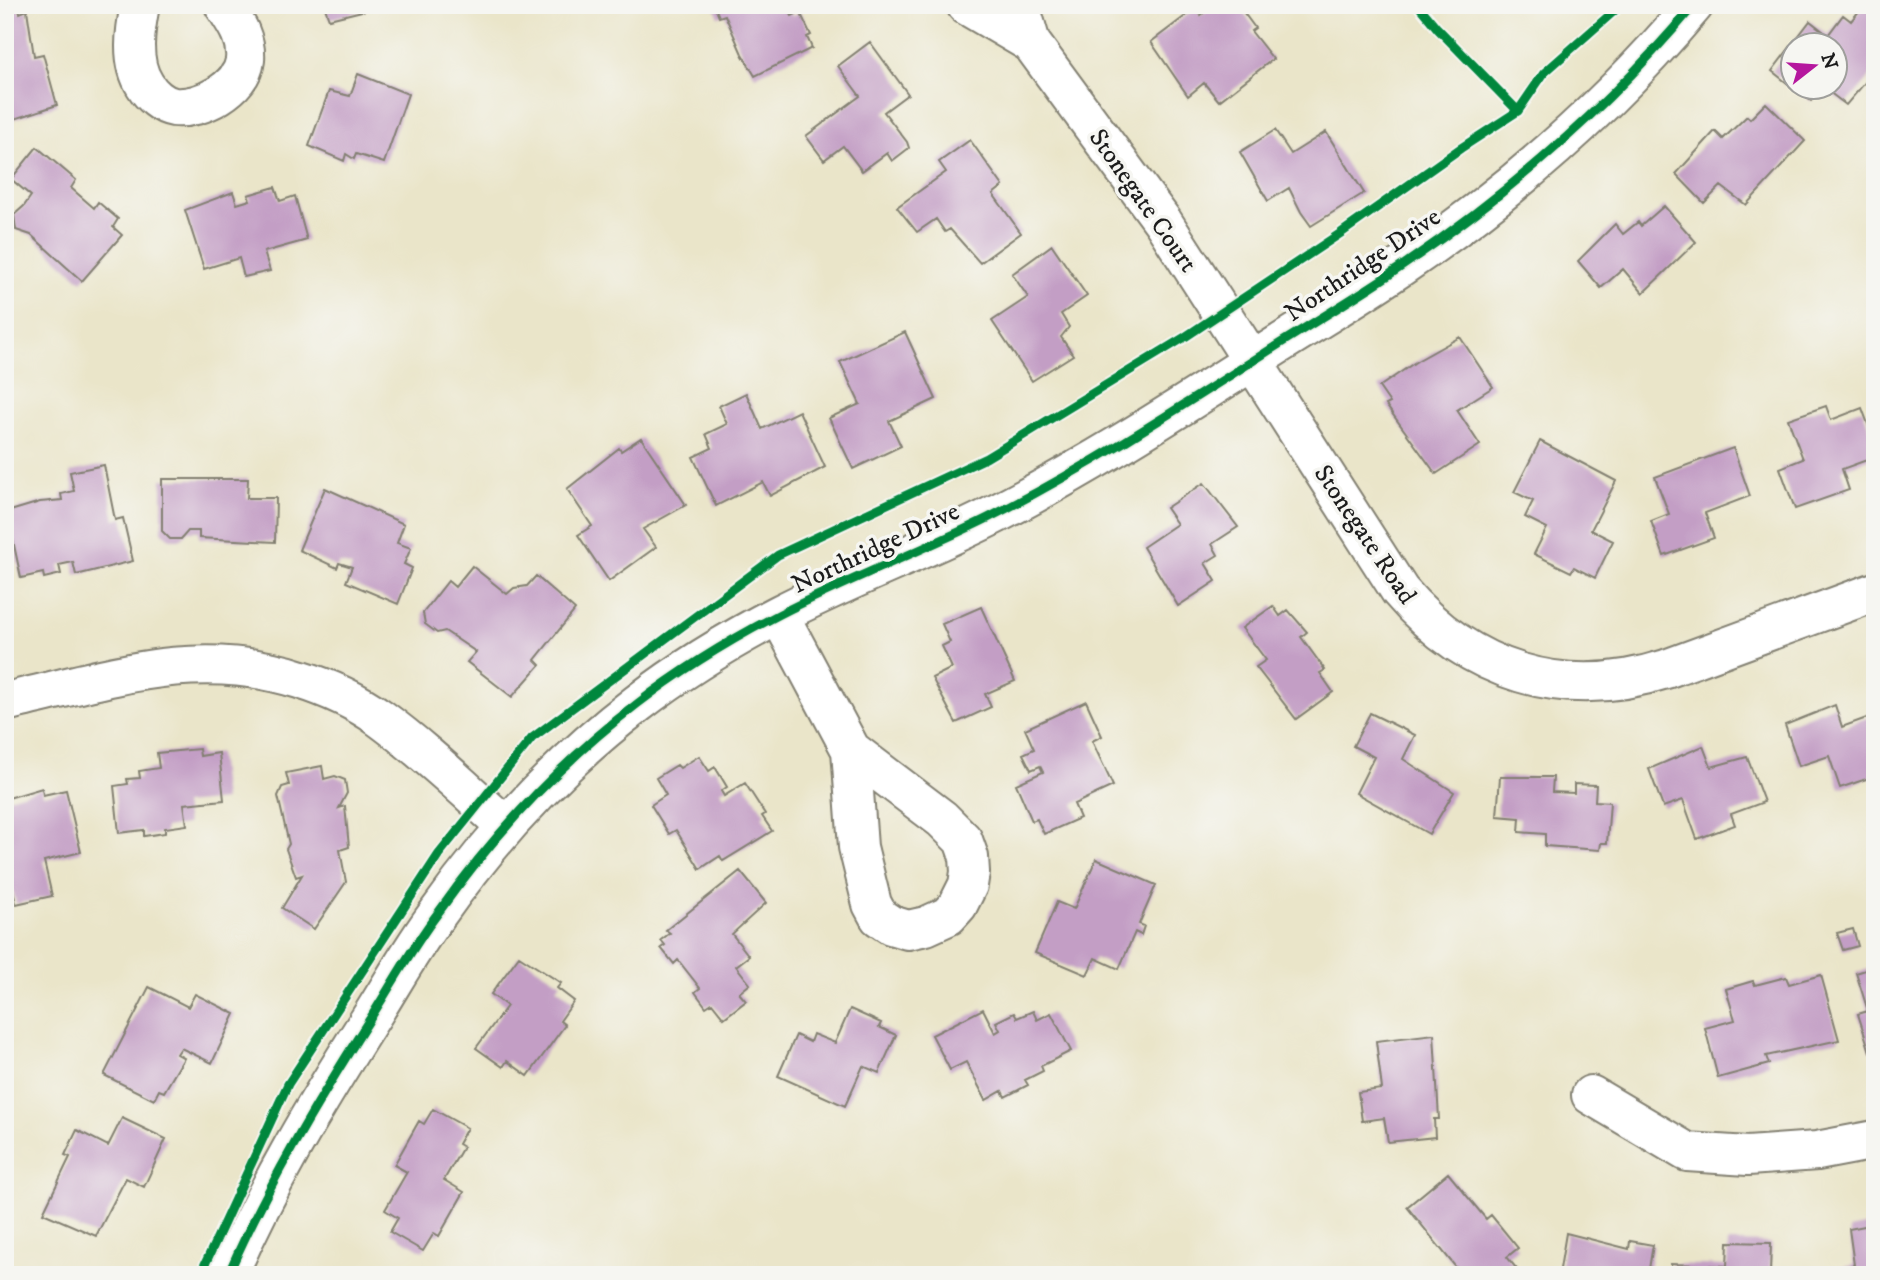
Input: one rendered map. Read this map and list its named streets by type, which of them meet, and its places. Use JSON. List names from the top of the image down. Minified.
{"streets":{"street":["Stonegate Court","Northridge Drive","Stonegate Road"]},"crossings":[["Stonegate Court","Northridge Drive"],["Stonegate Court","Stonegate Road"],["Northridge Drive","Stonegate Road"]],"north":"right"}
